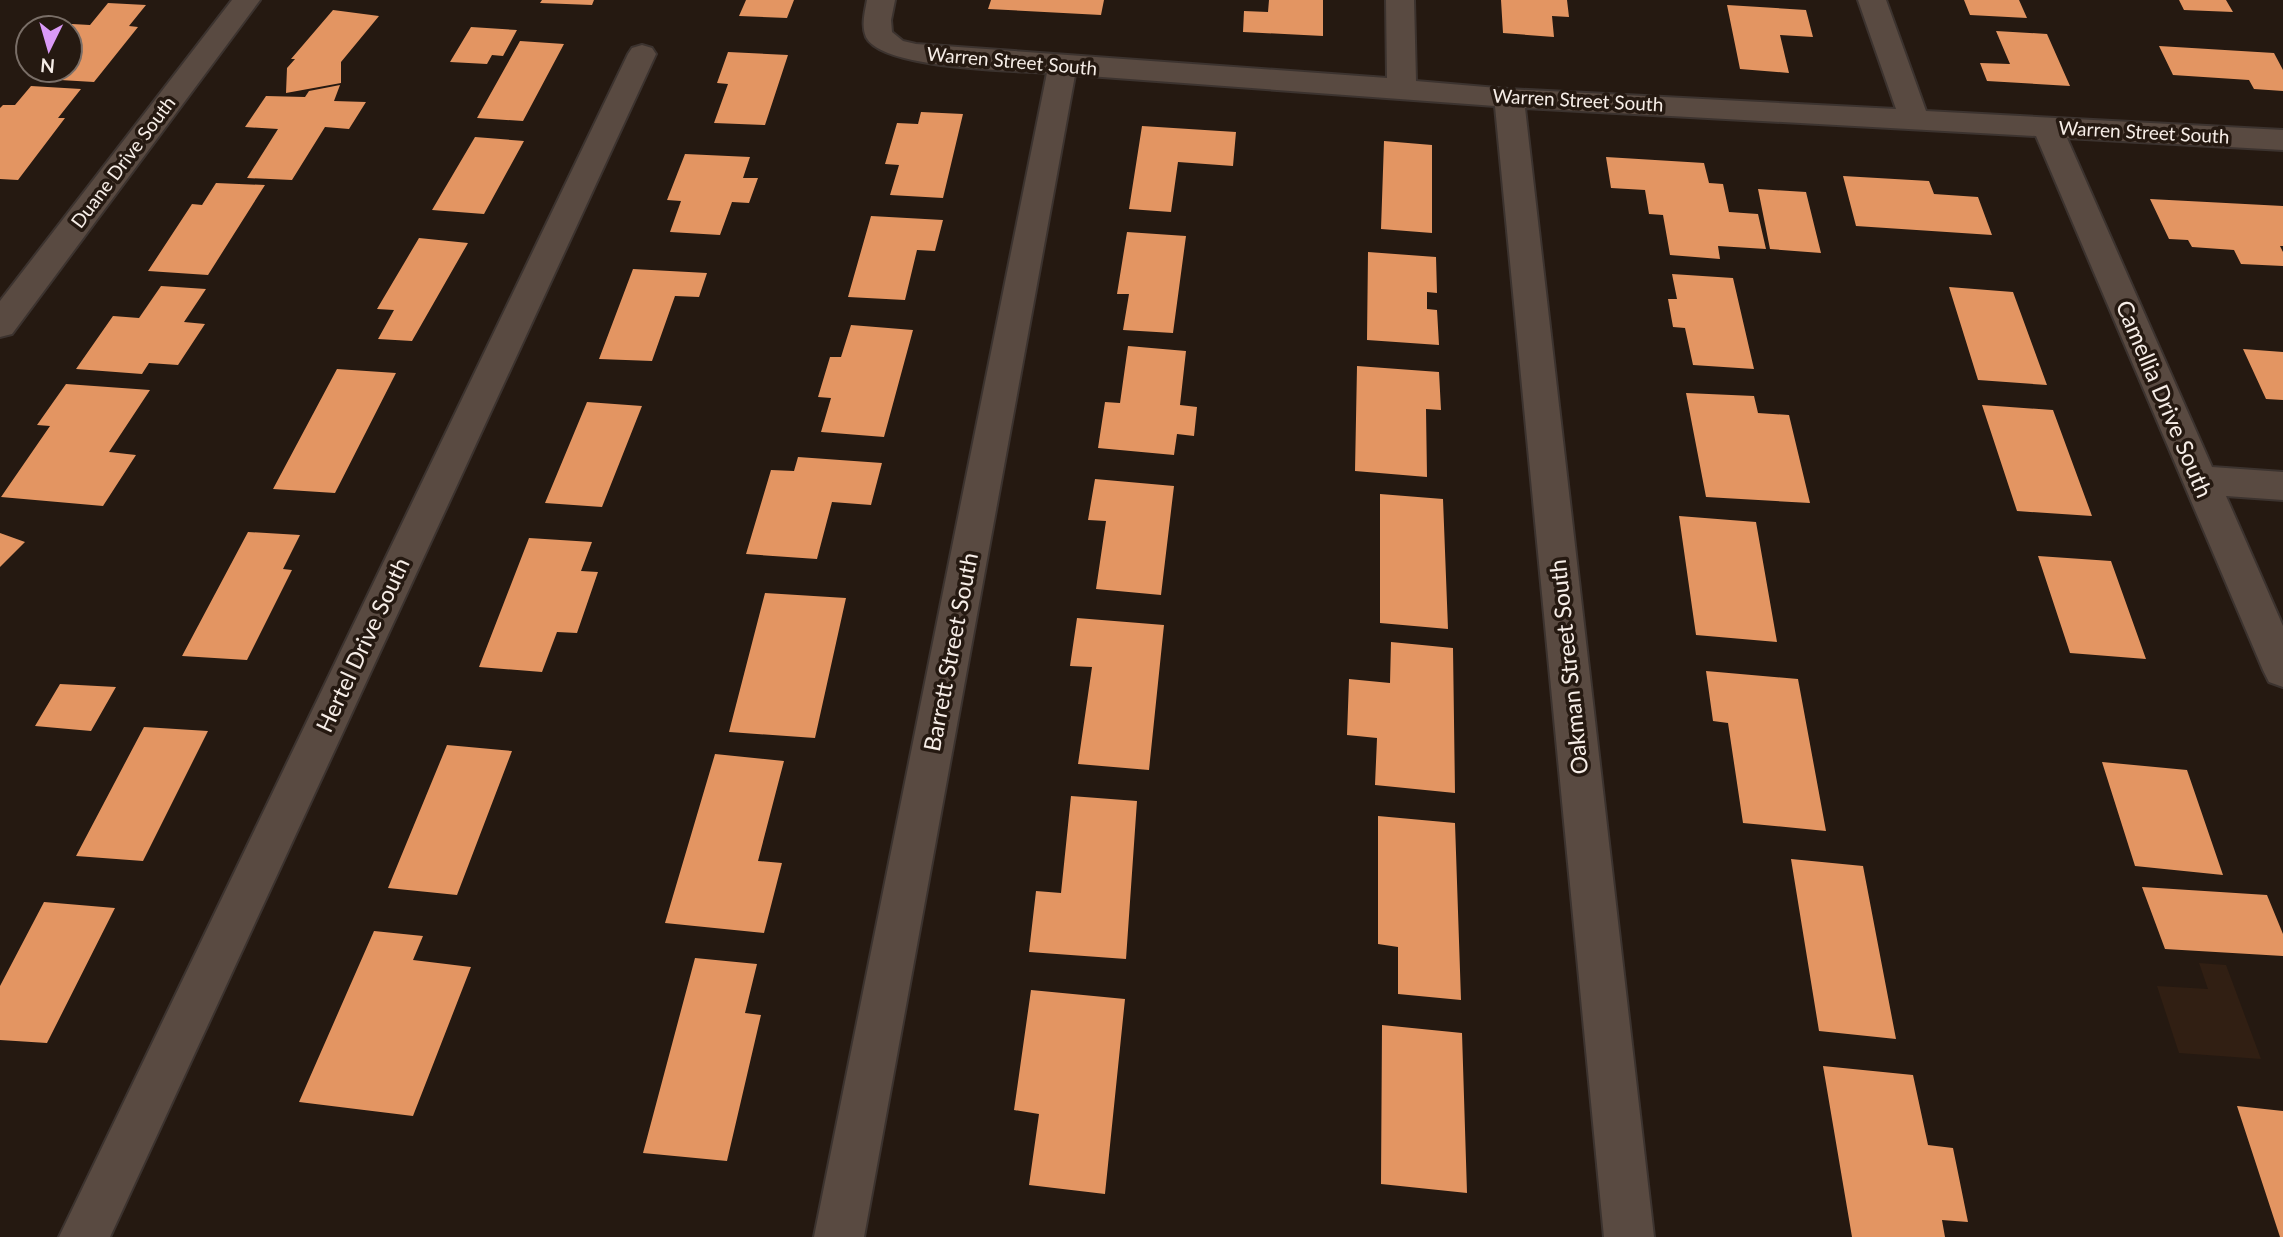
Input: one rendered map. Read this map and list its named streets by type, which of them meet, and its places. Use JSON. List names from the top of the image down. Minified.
{"streets":{"street":["Warren Street South","Duane Drive South","Camellia Drive South","Hertel Drive South","Barrett Street South","Oakman Street South"]},"crossings":[["Warren Street South","Camellia Drive South"],["Warren Street South","Barrett Street South"],["Warren Street South","Oakman Street South"]],"north":"bottom"}
